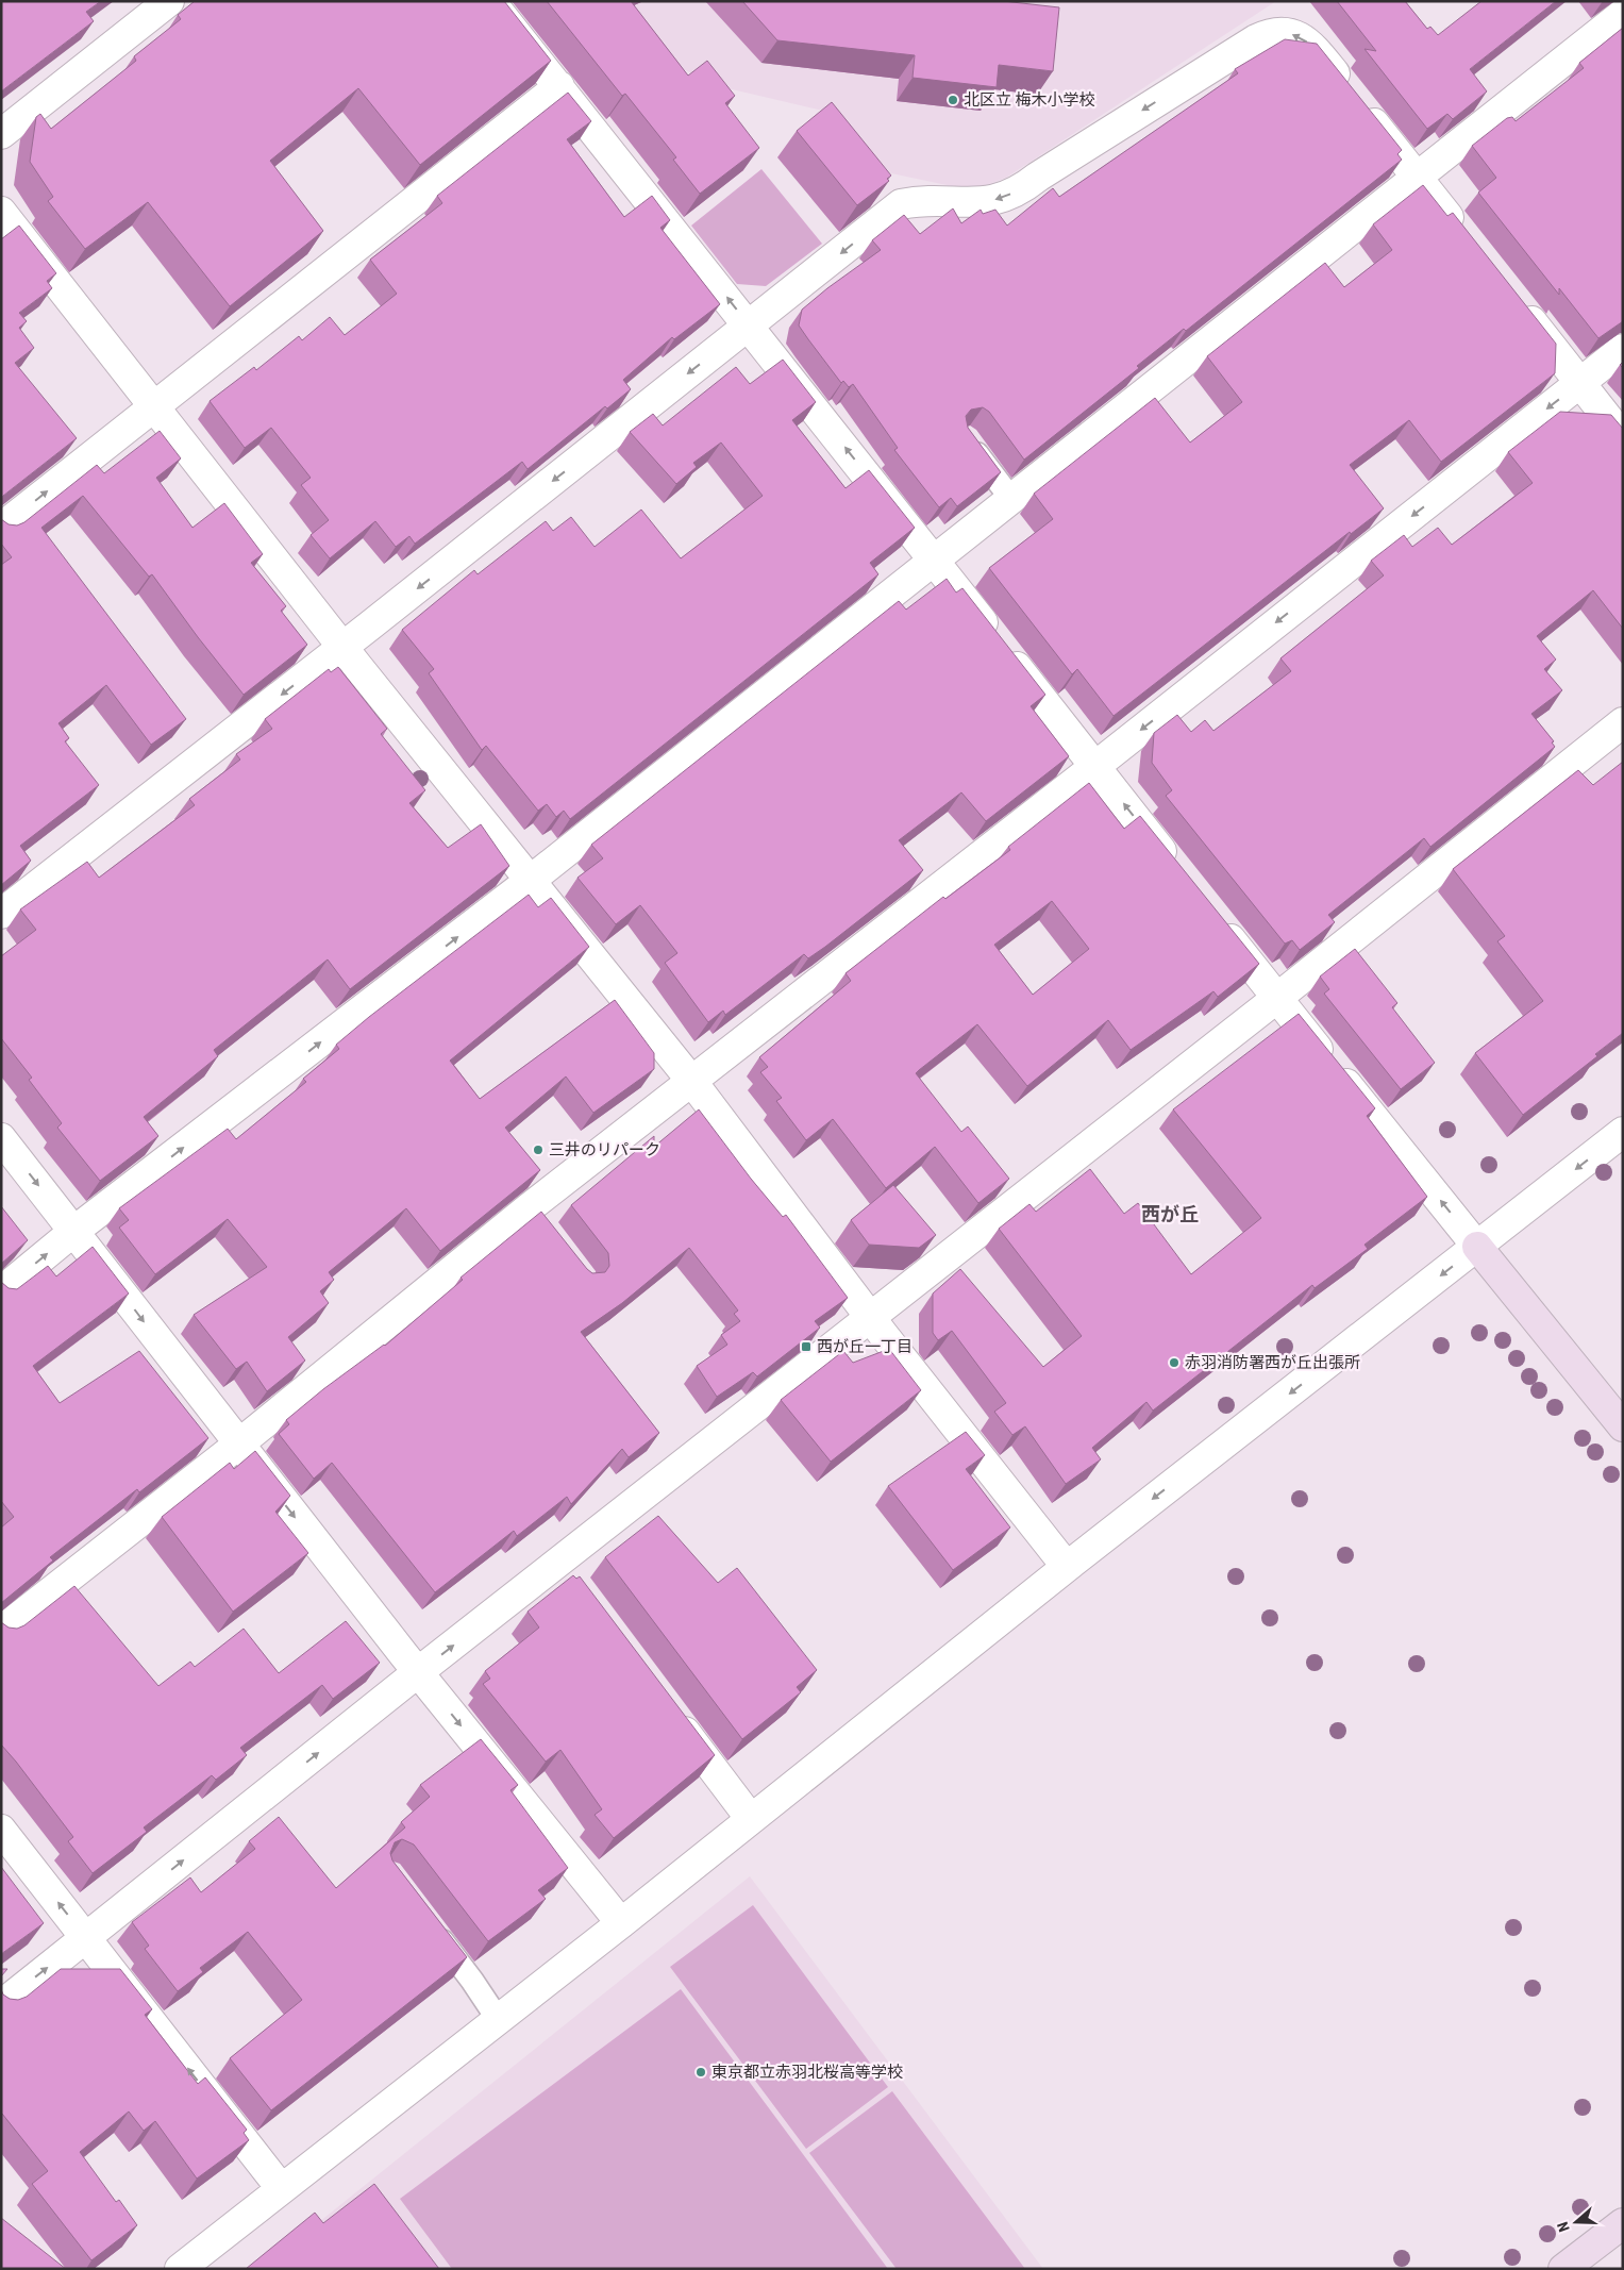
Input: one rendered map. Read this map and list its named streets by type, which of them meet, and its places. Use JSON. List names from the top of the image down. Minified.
{"districts":["西が丘"],"places":{"other":["北区立 梅木小学校","三井のリパーク","赤羽消防署西が丘出張所","東京都立赤羽北桜高等学校"],"transit":["西が丘一丁目"]},"north":"left"}
